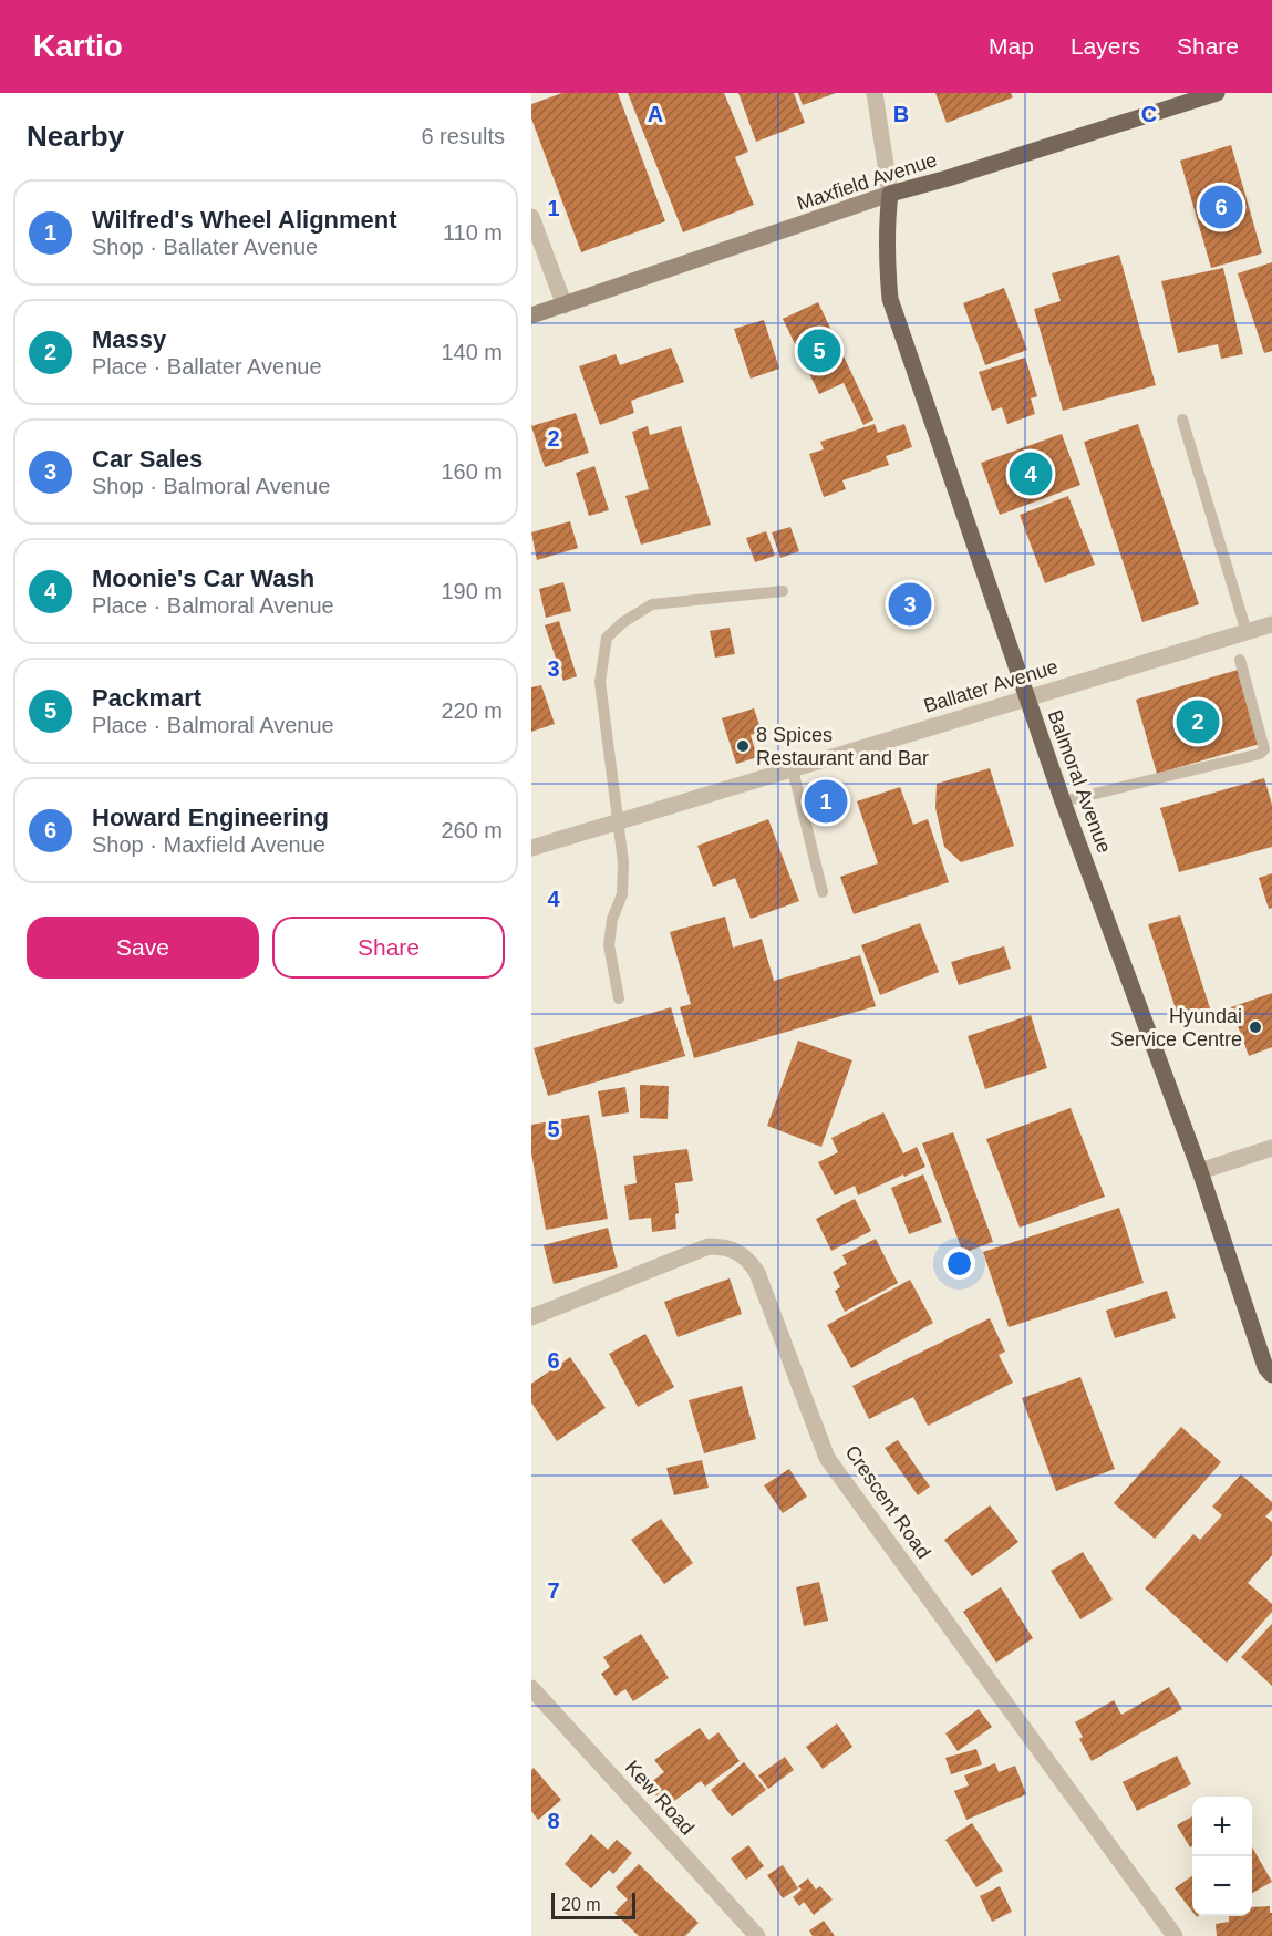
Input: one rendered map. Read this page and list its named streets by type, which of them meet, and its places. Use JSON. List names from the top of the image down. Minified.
{"streets":{"main road":["Maxfield Avenue","Balmoral Avenue"],"street":["Ballater Avenue","Crescent Road","Kew Road"]},"crossings":[["Maxfield Avenue","Balmoral Avenue"],["Ballater Avenue","Balmoral Avenue"]],"places":["8 Spices Restaurant and Bar","Hyundai Service Centre"],"scale_bar":"20 m","page":{"header":"Kartio","nav":["Map","Layers","Share"],"heading":["Nearby","6 results"],"list":[{"mark":"1","name":"Wilfred's Wheel Alignment","note":"Shop · Ballater Avenue","value":"110 m"},{"mark":"2","name":"Massy","note":"Place · Ballater Avenue","value":"140 m"},{"mark":"3","name":"Car Sales","note":"Shop · Balmoral Avenue","value":"160 m"},{"mark":"4","name":"Moonie's Car Wash","note":"Place · Balmoral Avenue","value":"190 m"},{"mark":"5","name":"Packmart","note":"Place · Balmoral Avenue","value":"220 m"},{"mark":"6","name":"Howard Engineering","note":"Shop · Maxfield Avenue","value":"260 m"}],"pins":["6","5","4","3","2","1"],"buttons":["Save","Share"],"map_buttons":["+","−"],"scale":"20 m"},"grid":{"columns":["A","B","C"],"rows":["1","2","3","4","5","6","7","8"]}}
